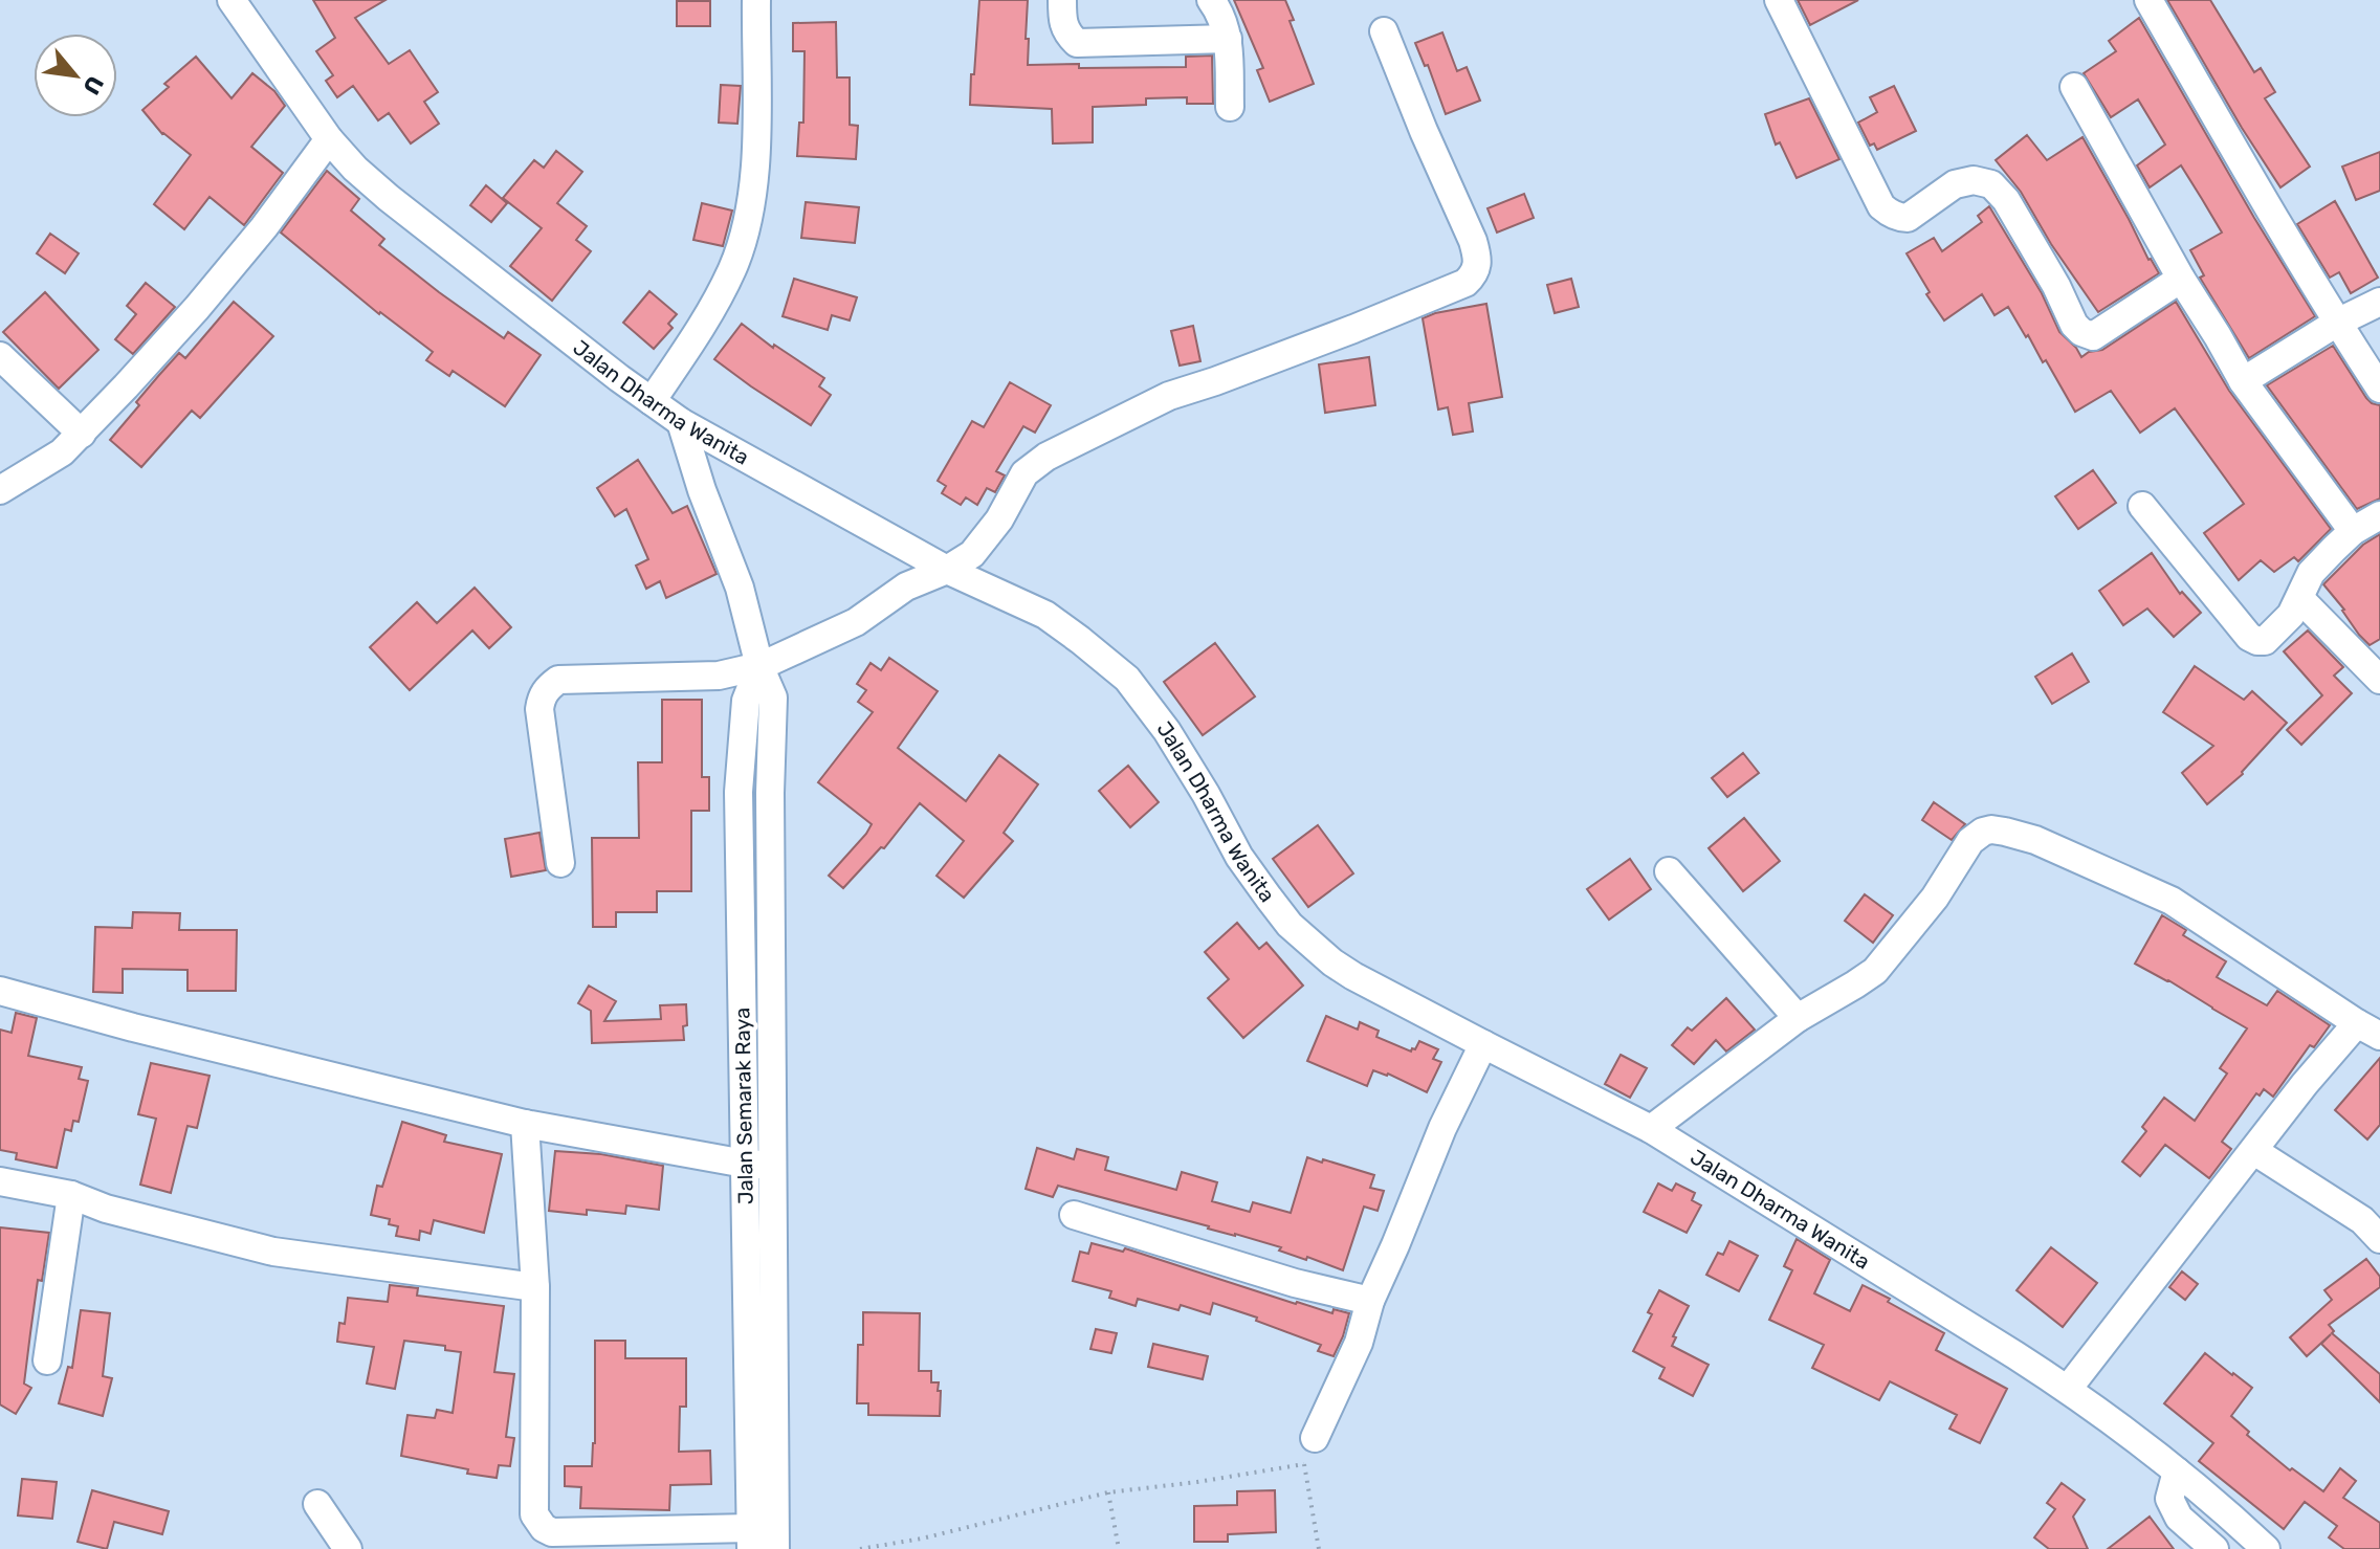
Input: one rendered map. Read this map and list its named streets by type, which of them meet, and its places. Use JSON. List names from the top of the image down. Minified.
{"streets":{"street":["Jalan Dharma Wanita","Jalan Semarak Raya"]},"crossings":[["Jalan Dharma Wanita","Jalan Semarak Raya"]],"north":"bottom right"}
